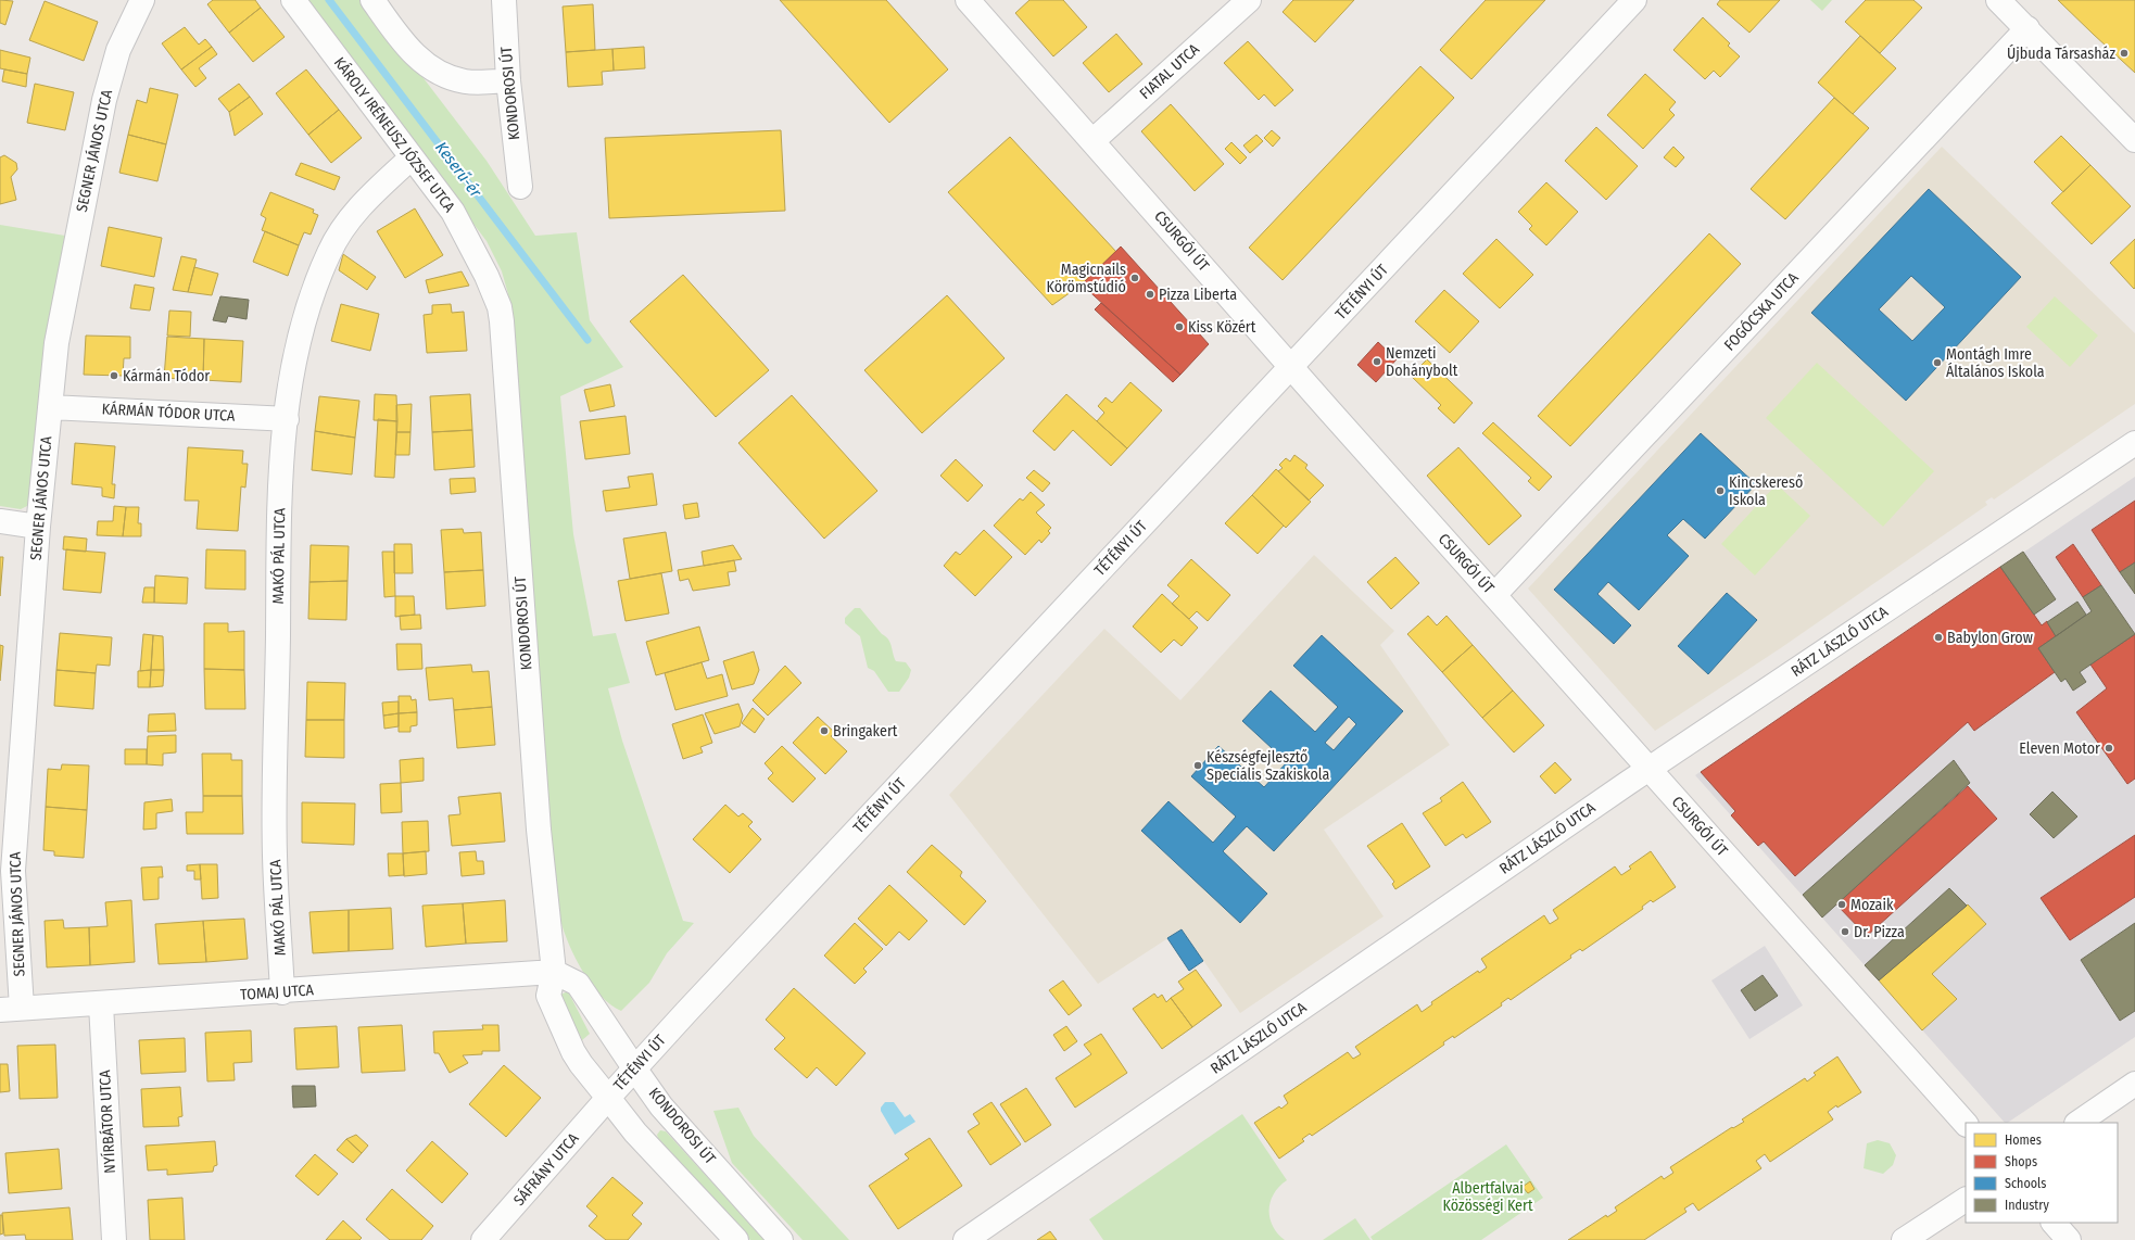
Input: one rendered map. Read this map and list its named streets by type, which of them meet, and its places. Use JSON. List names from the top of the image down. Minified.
{"streets":{"street":["FIATAL UTCA","KONDOROSI ÚT","KÁROLY IRÉNEUSZ JÓZSEF UTCA","SEGNER JÁNOS UTCA","CSURGÓI ÚT","TÉTÉNYI ÚT","FOGÓCSKA UTCA","KÁRMÁN TÓDOR UTCA","MAKÓ PÁL UTCA","RÁTZ LÁSZLÓ UTCA","TOMAJ UTCA","NYÍRBÁTOR UTCA","SÁFRÁNY UTCA"]},"crossings":[["FIATAL UTCA","CSURGÓI ÚT"],["KONDOROSI ÚT","KÁROLY IRÉNEUSZ JÓZSEF UTCA"],["KONDOROSI ÚT","TÉTÉNYI ÚT"],["KONDOROSI ÚT","TOMAJ UTCA"],["KONDOROSI ÚT","SÁFRÁNY UTCA"],["KÁROLY IRÉNEUSZ JÓZSEF UTCA","MAKÓ PÁL UTCA"],["SEGNER JÁNOS UTCA","KÁRMÁN TÓDOR UTCA"],["SEGNER JÁNOS UTCA","TOMAJ UTCA"],["CSURGÓI ÚT","TÉTÉNYI ÚT"],["CSURGÓI ÚT","FOGÓCSKA UTCA"],["CSURGÓI ÚT","RÁTZ LÁSZLÓ UTCA"],["TÉTÉNYI ÚT","SÁFRÁNY UTCA"],["KÁRMÁN TÓDOR UTCA","MAKÓ PÁL UTCA"],["MAKÓ PÁL UTCA","TOMAJ UTCA"],["TOMAJ UTCA","NYÍRBÁTOR UTCA"]],"water":["Keserű-ér"],"parks":["Albertfalvai Közösségi Kert"],"places":["Újbuda Társasház","Magicnails Körömstúdió","Pizza Liberta","Kiss Közért","Nemzeti Dohánybolt","Montágh Imre Általános Iskola","Kármán Tódor","Kincskereső Iskola","Babylon Grow","Bringakert","Eleven Motor","Készségfejlesztő Speciális Szakiskola","Mozaik","Dr. Pizza"],"legend":["Homes","Shops","Schools","Industry"]}
